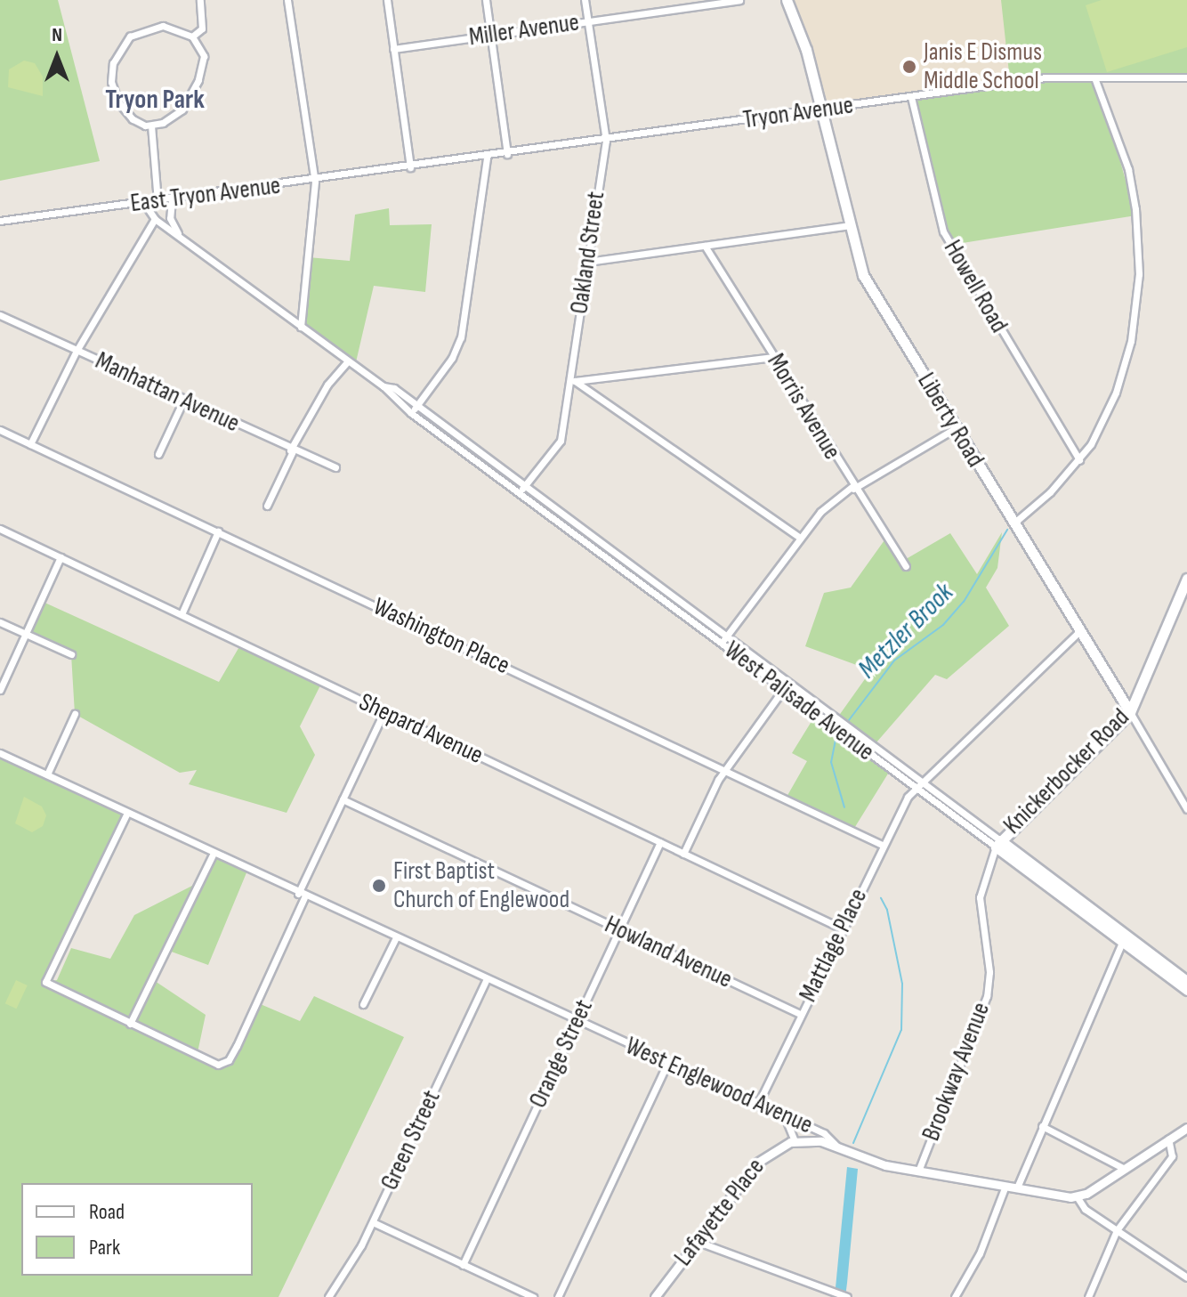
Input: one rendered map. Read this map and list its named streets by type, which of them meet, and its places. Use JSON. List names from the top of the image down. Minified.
{"streets":{"main road":["Liberty Road","West Palisade Avenue","Knickerbocker Road"],"street":["Miller Avenue","Tryon Avenue","East Tryon Avenue","Oakland Street","Howell Road","Manhattan Avenue","Morris Avenue","Washington Place","Shepard Avenue","Mattlage Place","Howland Avenue","Orange Street","Brookway Avenue","West Englewood Avenue","Green Street","Lafayette Place"]},"crossings":[["Miller Avenue","Oakland Street"],["Tryon Avenue","East Tryon Avenue"],["Tryon Avenue","Oakland Street"],["Tryon Avenue","Howell Road"],["Tryon Avenue","Liberty Road"],["Oakland Street","West Palisade Avenue"],["Liberty Road","Knickerbocker Road"],["Liberty Road","Mattlage Place"],["Washington Place","Mattlage Place"],["West Palisade Avenue","Knickerbocker Road"],["West Palisade Avenue","Mattlage Place"],["West Palisade Avenue","Brookway Avenue"],["Shepard Avenue","Mattlage Place"],["Shepard Avenue","Orange Street"],["Knickerbocker Road","Brookway Avenue"],["Mattlage Place","Howland Avenue"],["Mattlage Place","West Englewood Avenue"],["Howland Avenue","Orange Street"],["Orange Street","West Englewood Avenue"],["Brookway Avenue","West Englewood Avenue"],["West Englewood Avenue","Green Street"]],"districts":["Tryon Park"],"water":["Metzler Brook"],"places":["Janis E Dismus Middle School","First Baptist Church of Englewood"],"legend":["Road","Park"],"north":"top"}
